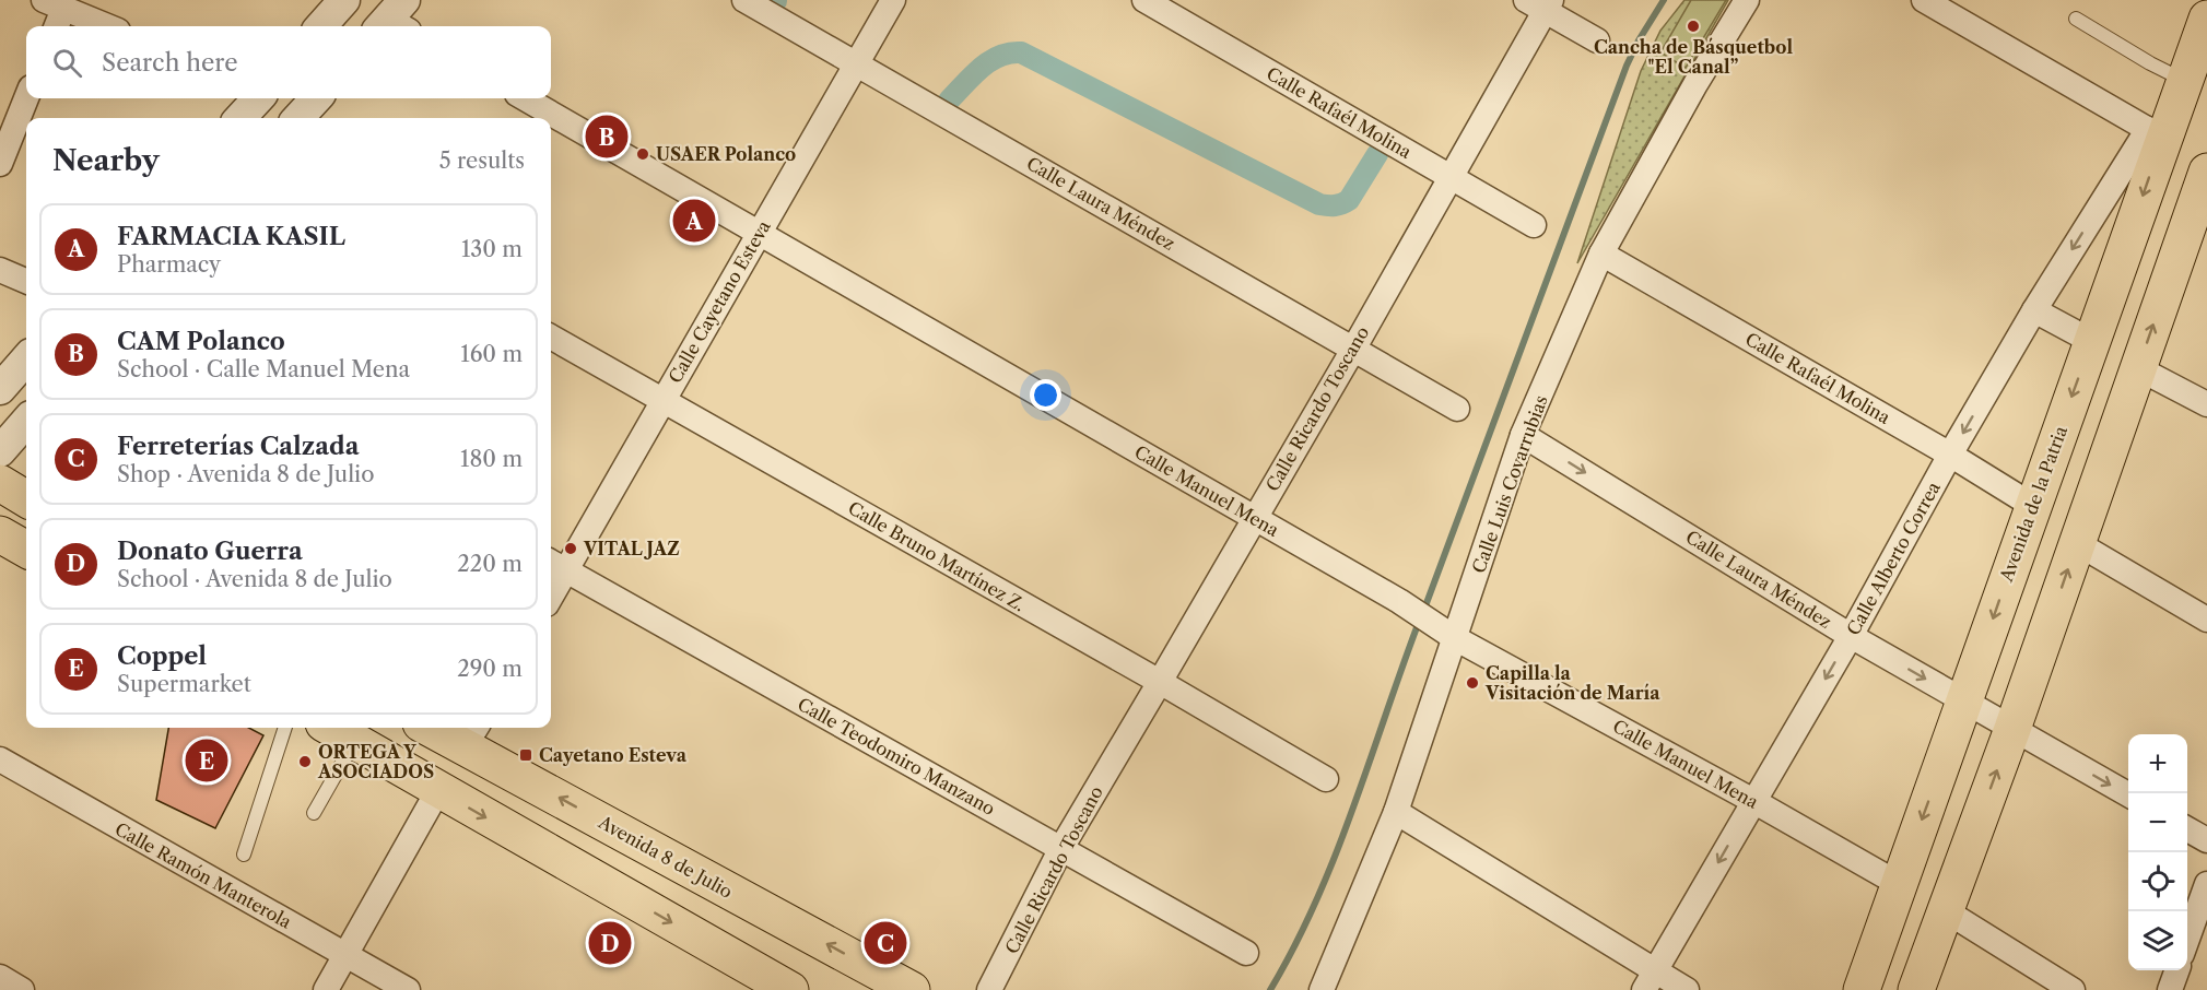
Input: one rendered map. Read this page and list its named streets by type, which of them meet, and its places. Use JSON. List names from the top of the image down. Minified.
{"streets":{"main road":["Avenida de la Patria","Avenida 8 de Julio"],"street":["Calle Rafaél Molina","Calle Laura Méndez","Calle Cayetano Esteva","Calle Ricardo Toscano","Calle Luis Covarrubias","Calle Manuel Mena","Calle Bruno Martínez Z.","Calle Alberto Correa","Calle Teodomiro Manzano","Calle Ramón Manterola"]},"crossings":[["Calle Rafaél Molina","Calle Ricardo Toscano"],["Calle Rafaél Molina","Calle Luis Covarrubias"],["Calle Rafaél Molina","Avenida de la Patria"],["Calle Rafaél Molina","Calle Alberto Correa"],["Calle Laura Méndez","Calle Cayetano Esteva"],["Calle Laura Méndez","Calle Ricardo Toscano"],["Calle Laura Méndez","Calle Luis Covarrubias"],["Calle Laura Méndez","Avenida de la Patria"],["Calle Laura Méndez","Calle Alberto Correa"],["Calle Cayetano Esteva","Calle Manuel Mena"],["Calle Cayetano Esteva","Calle Bruno Martínez Z."],["Calle Cayetano Esteva","Calle Teodomiro Manzano"],["Calle Ricardo Toscano","Calle Manuel Mena"],["Calle Ricardo Toscano","Calle Bruno Martínez Z."],["Calle Ricardo Toscano","Calle Teodomiro Manzano"],["Calle Luis Covarrubias","Calle Manuel Mena"],["Calle Manuel Mena","Avenida de la Patria"],["Calle Manuel Mena","Calle Alberto Correa"],["Avenida de la Patria","Calle Alberto Correa"]],"one_way":["Calle Alberto Correa"],"places":{"other":["Cancha de Básquetbol \"El Canal”","USAER Polanco","VITAL JAZ","Capilla la Visitación de María","ORTEGA Y ASOCIADOS"],"transit":["Cayetano Esteva"]},"page":{"search":"Search here","pins":["B","A","E","C","D"],"heading":["Nearby","5 results"],"list":[{"mark":"A","name":"FARMACIA KASIL","note":"Pharmacy","value":"130 m"},{"mark":"B","name":"CAM Polanco","note":"School · Calle Manuel Mena","value":"160 m"},{"mark":"C","name":"Ferreterías Calzada","note":"Shop · Avenida 8 de Julio","value":"180 m"},{"mark":"D","name":"Donato Guerra","note":"School · Avenida 8 de Julio","value":"220 m"},{"mark":"E","name":"Coppel","note":"Supermarket","value":"290 m"}],"map_buttons":["+","−"]}}
